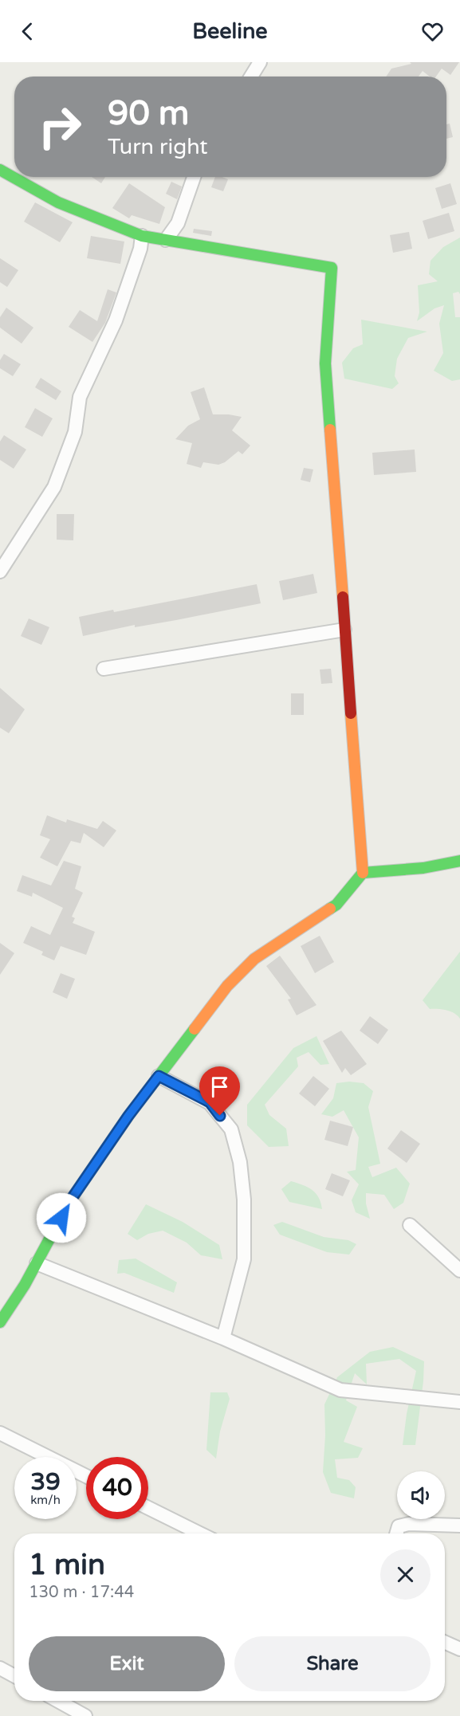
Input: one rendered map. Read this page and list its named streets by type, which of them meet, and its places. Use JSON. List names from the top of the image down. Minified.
{"page":{"header":"Beeline","turn":["90 m","Turn right"],"speed":"39 km/h","limit":"40","heading":["1 min","130 m · 17:44"],"buttons":["Exit","Share"]}}
